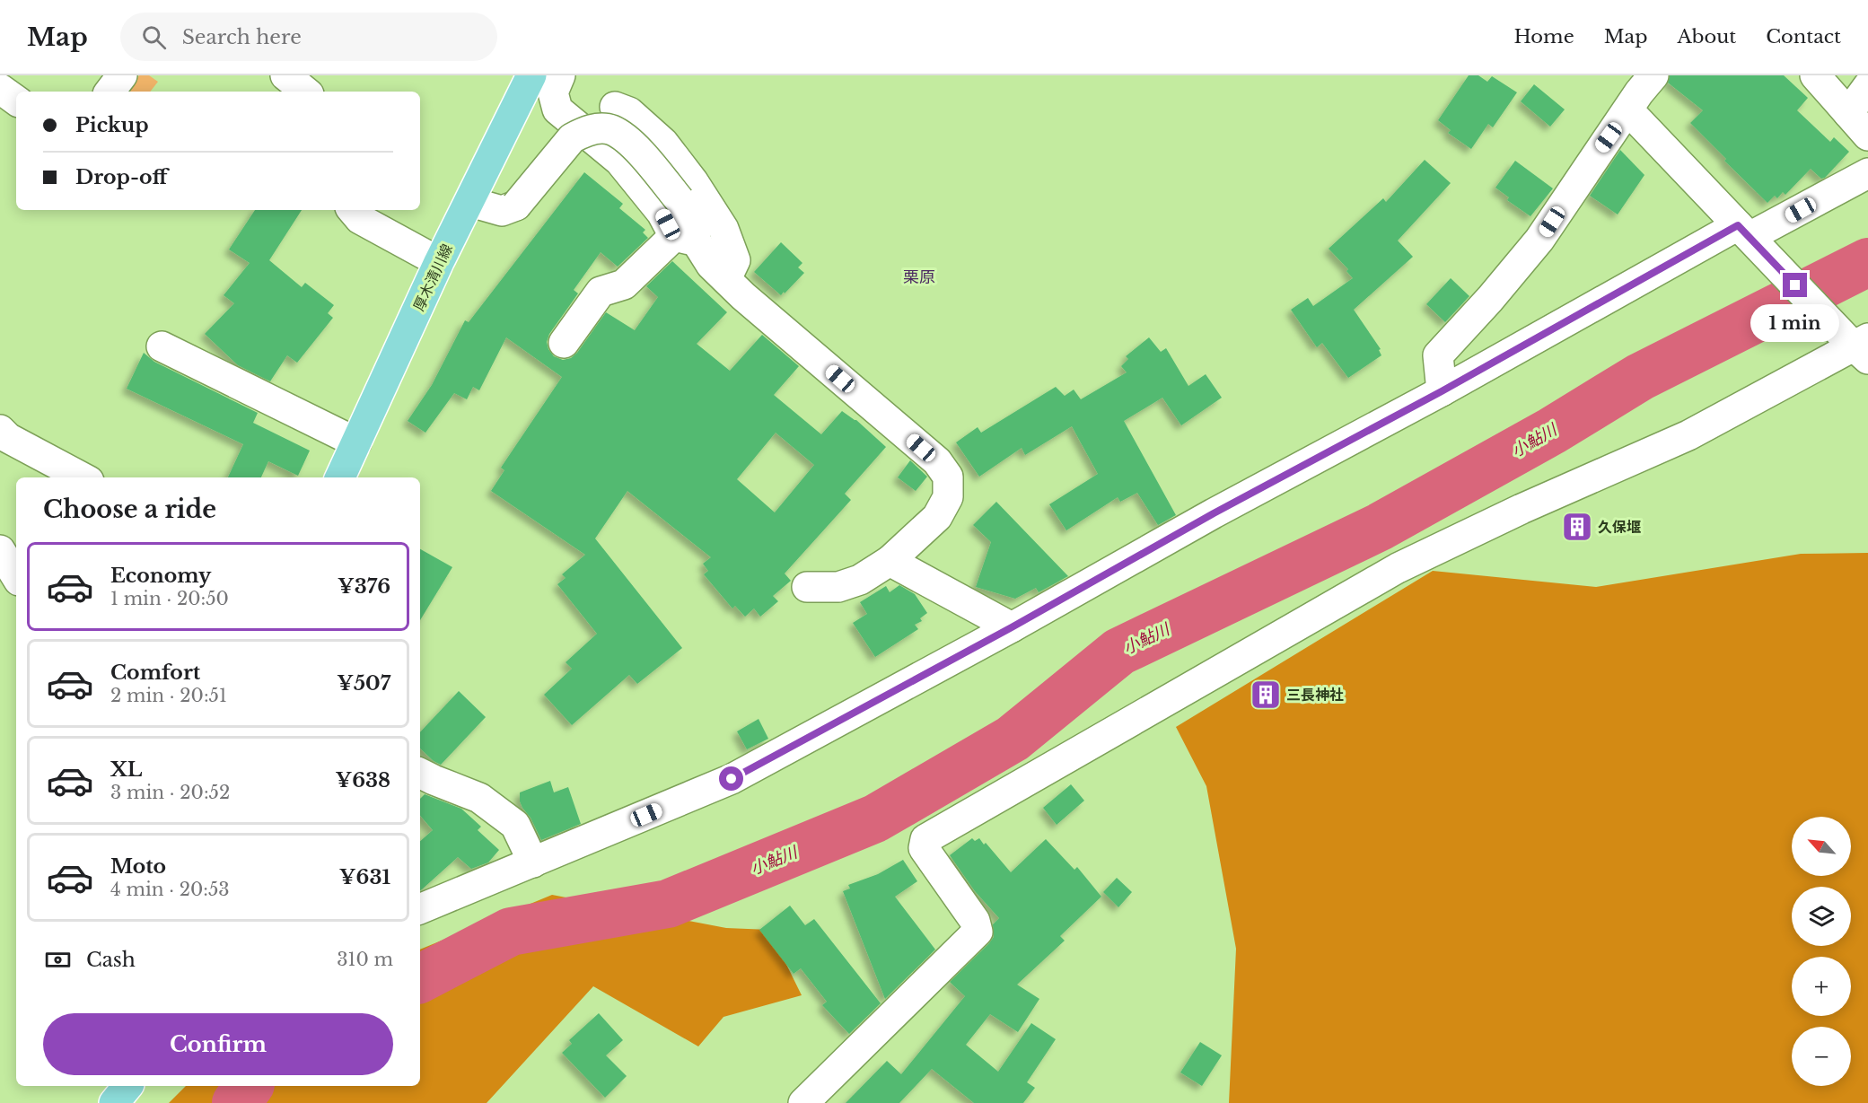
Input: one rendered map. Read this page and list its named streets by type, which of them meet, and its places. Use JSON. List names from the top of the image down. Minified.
{"streets":{"main road":["厚木清川線"]},"districts":["栗原"],"water":["小鮎川"],"places":{"building":["久保堰","三長神社"]},"north":"top left","page":{"header":"Map","search":"Search here","nav":["Home","Map","About","Contact"],"banner":["Pickup","Drop-off"],"bubble":"1 min","heading":"Choose a ride","list":[{"name":"Economy","note":"1 min · 20:50","value":"¥376"},{"name":"Comfort","note":"2 min · 20:51","value":"¥507"},{"name":"XL","note":"3 min · 20:52","value":"¥638"},{"name":"Moto","note":"4 min · 20:53","value":"¥631"}],"map_buttons":["+","−"],"pay":["Cash","310 m"],"buttons":"Confirm"}}
